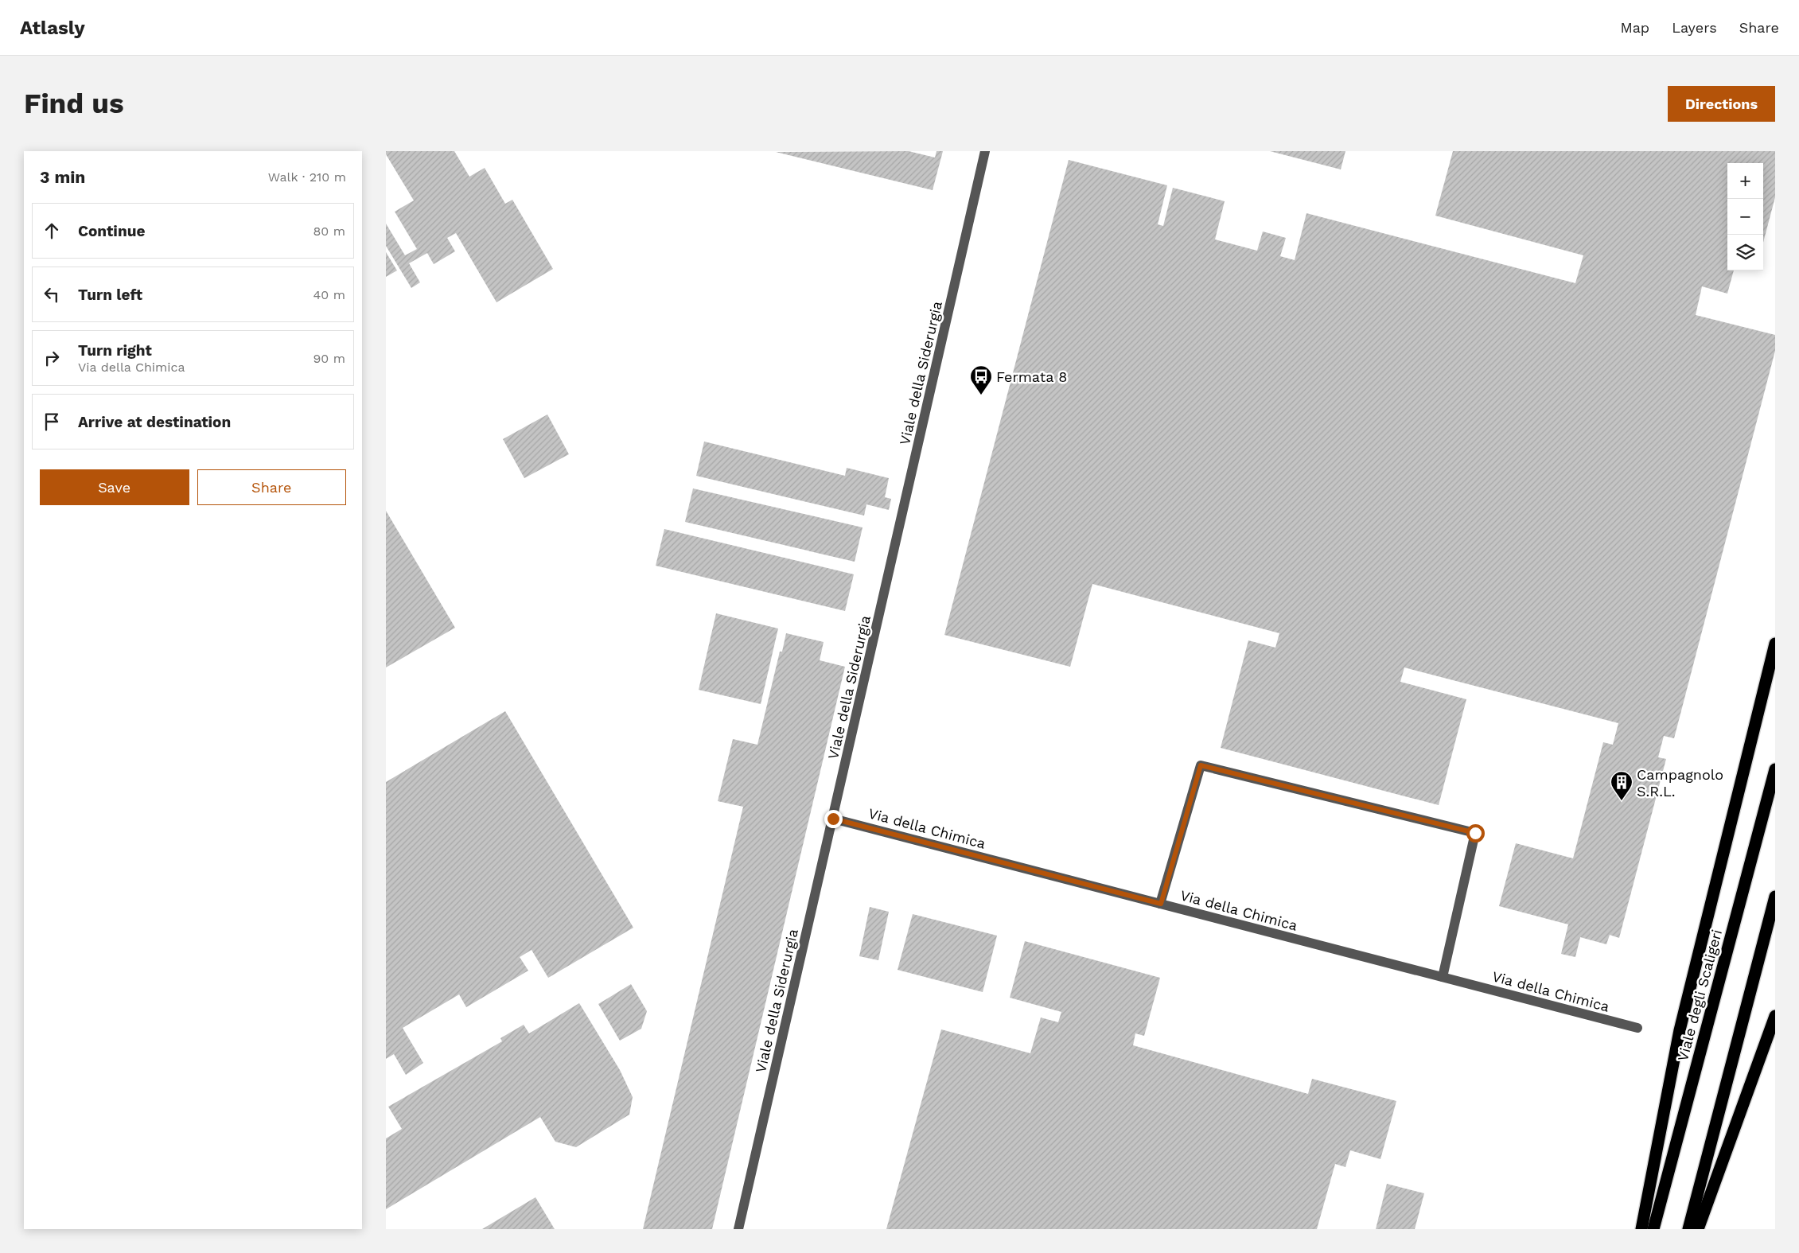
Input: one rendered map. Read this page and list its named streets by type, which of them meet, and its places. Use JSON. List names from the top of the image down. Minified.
{"streets":{"highway":["Viale degli Scaligeri"],"street":["Viale della Siderurgia","Via della Chimica"]},"crossings":[["Viale della Siderurgia","Via della Chimica"]],"places":{"bus stop":["Fermata 8"],"building":["Campagnolo S.R.L."]},"page":{"header":"Atlasly","nav":["Map","Layers","Share"],"buttons":["Directions",["Save","Share"]],"title":"Find us","heading":["3 min","Walk · 210 m"],"map_buttons":["+","−"],"list":[["Continue","80 m"],["Turn left","40 m"],["Turn right","Via della Chimica","90 m"],"Arrive at destination"]}}
